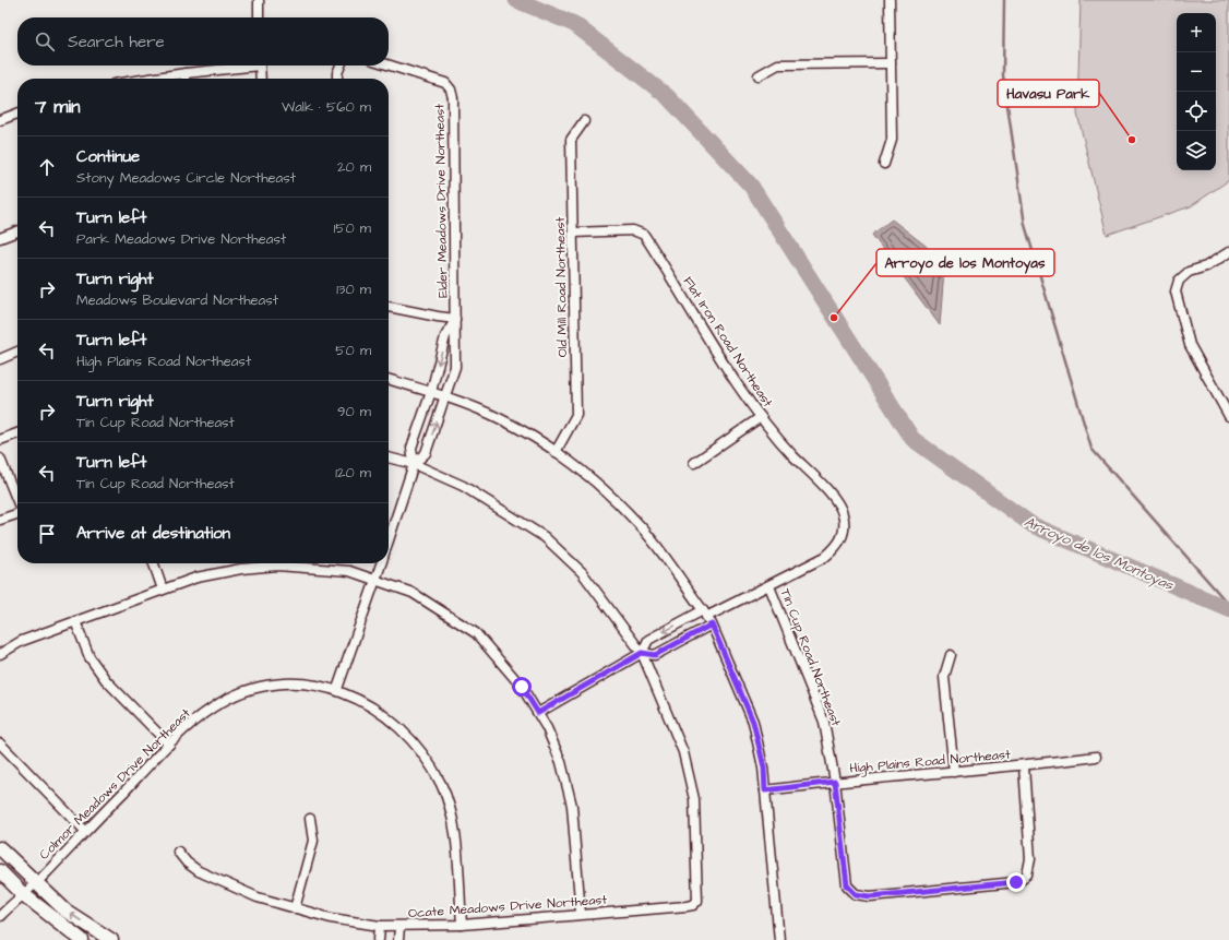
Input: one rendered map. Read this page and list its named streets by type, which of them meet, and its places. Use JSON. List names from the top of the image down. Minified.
{"streets":{"street":["Elder Meadows Drive Northeast","Old Mill Road Northeast","Flat Iron Road Northeast","Tin Cup Road Northeast","High Plains Road Northeast","Colmor Meadows Drive Northeast","Ocate Meadows Drive Northeast"]},"crossings":[["Old Mill Road Northeast","Flat Iron Road Northeast"],["Flat Iron Road Northeast","Tin Cup Road Northeast"],["Tin Cup Road Northeast","High Plains Road Northeast"],["Colmor Meadows Drive Northeast","Ocate Meadows Drive Northeast"]],"water":["Arroyo de los Montoyas"],"places":["Havasu Park","Arroyo de los Montoyas"],"page":{"map_buttons":["+","−"],"search":"Search here","heading":["7 min","Walk · 560 m"],"list":[["Continue","Stony Meadows Circle Northeast","20 m"],["Turn left","Park Meadows Drive Northeast","150 m"],["Turn right","Meadows Boulevard Northeast","130 m"],["Turn left","High Plains Road Northeast","50 m"],["Turn right","Tin Cup Road Northeast","90 m"],["Turn left","Tin Cup Road Northeast","120 m"],"Arrive at destination"]}}
